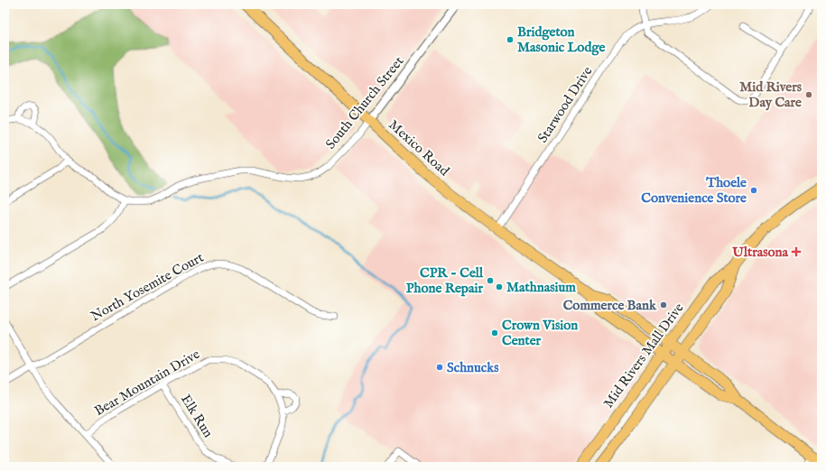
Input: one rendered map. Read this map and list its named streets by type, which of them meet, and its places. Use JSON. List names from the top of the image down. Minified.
{"streets":{"main road":["Mexico Road","Mid Rivers Mall Drive"],"street":["South Church Street","Starwood Drive","North Yosemite Court","Bear Mountain Drive","Elk Run"]},"crossings":[["South Church Street","Mexico Road"],["Starwood Drive","Mexico Road"],["Mexico Road","Mid Rivers Mall Drive"],["Bear Mountain Drive","Elk Run"]],"places":{"other":["Bridgeton Masonic Lodge","Mid Rivers Day Care","Thoele Convenience Store","CPR - Cell Phone Repair","Mathnasium","Commerce Bank","Crown Vision Center","Schnucks"],"health":["Ultrasona"]}}
